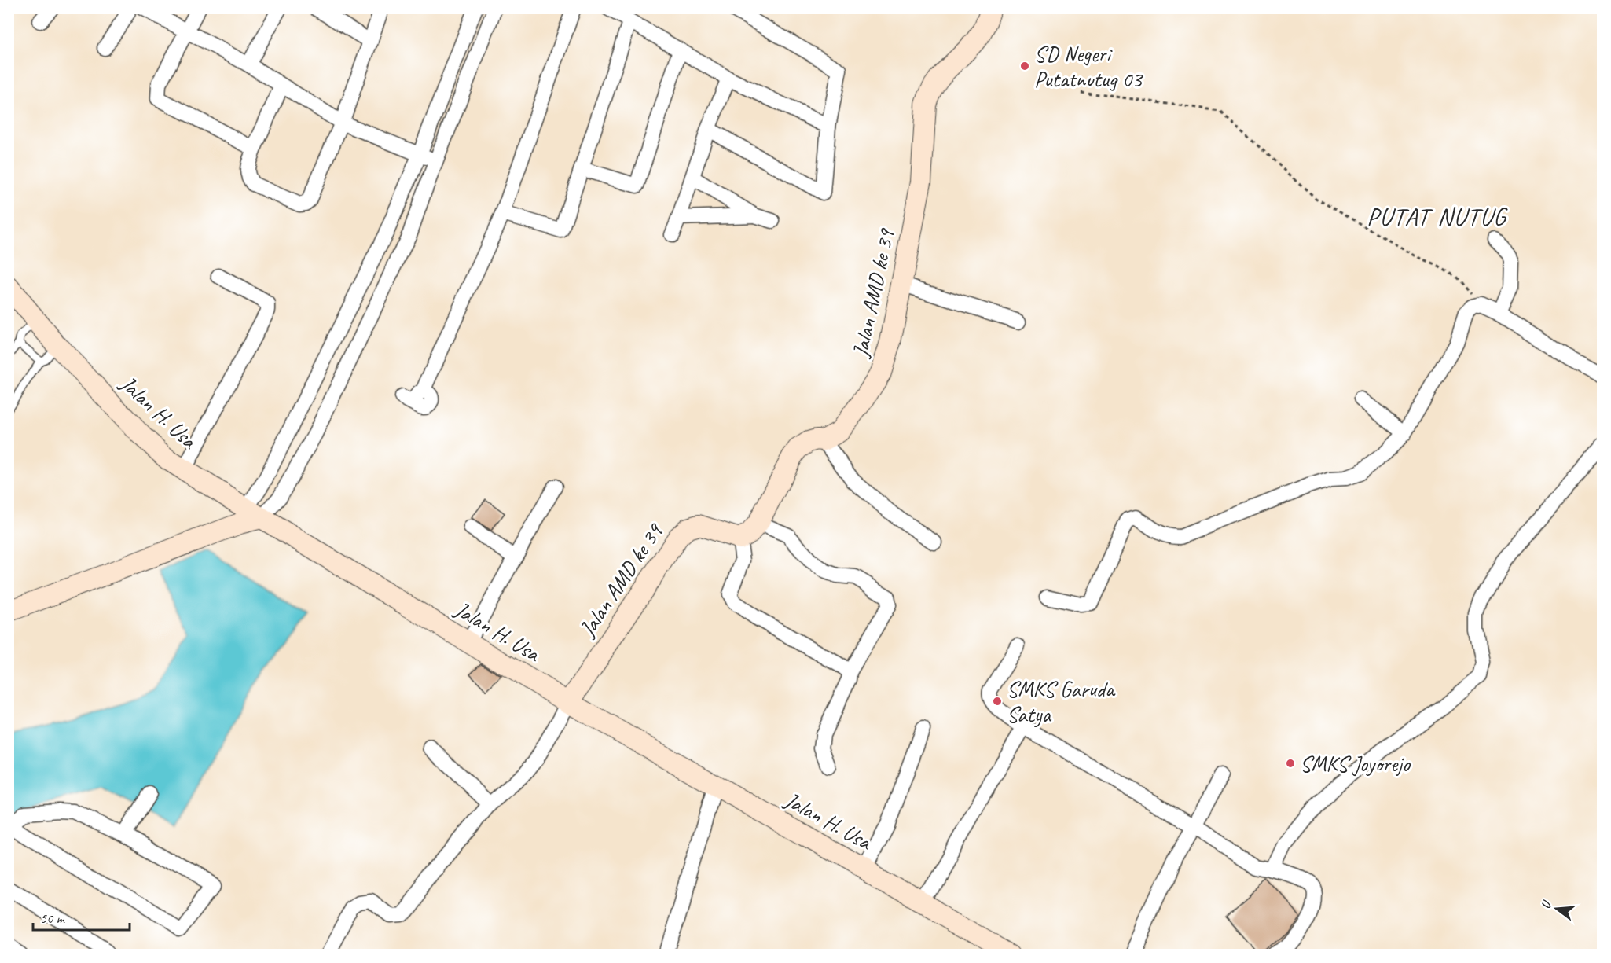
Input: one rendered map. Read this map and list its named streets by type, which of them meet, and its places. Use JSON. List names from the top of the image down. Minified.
{"streets":{"street":["Jalan AMD ke 39","Jalan H. Usa"]},"crossings":[["Jalan AMD ke 39","Jalan H. Usa"]],"districts":["PUTAT NUTUG"],"places":["SD Negeri Putatnutug 03","SMKS Garuda Satya","SMKS Joyorejo"],"scale_bar":"50 m","north":"left"}
